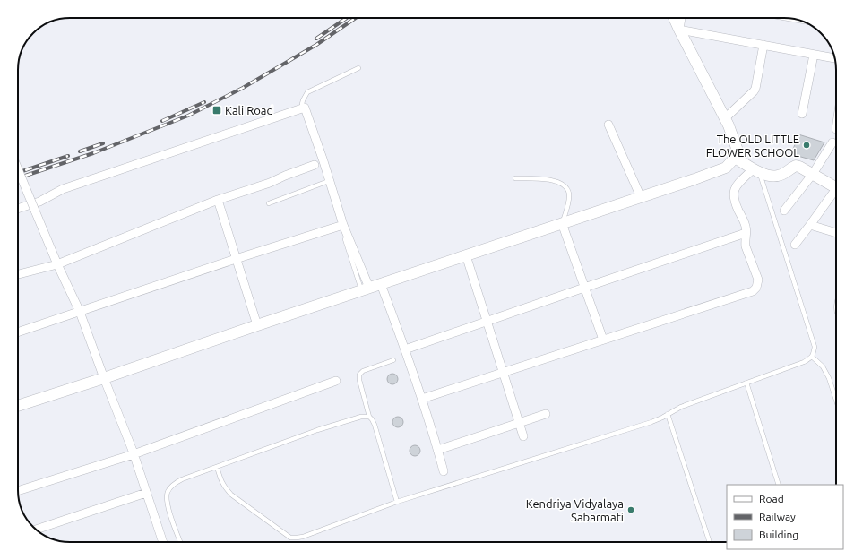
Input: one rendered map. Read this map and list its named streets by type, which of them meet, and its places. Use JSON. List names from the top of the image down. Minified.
{"places":{"transit":["Kali Road"],"other":["The OLD LITTLE FLOWER SCHOOL","Kendriya Vidyalaya Sabarmati"]},"legend":["Road","Railway","Building"]}
